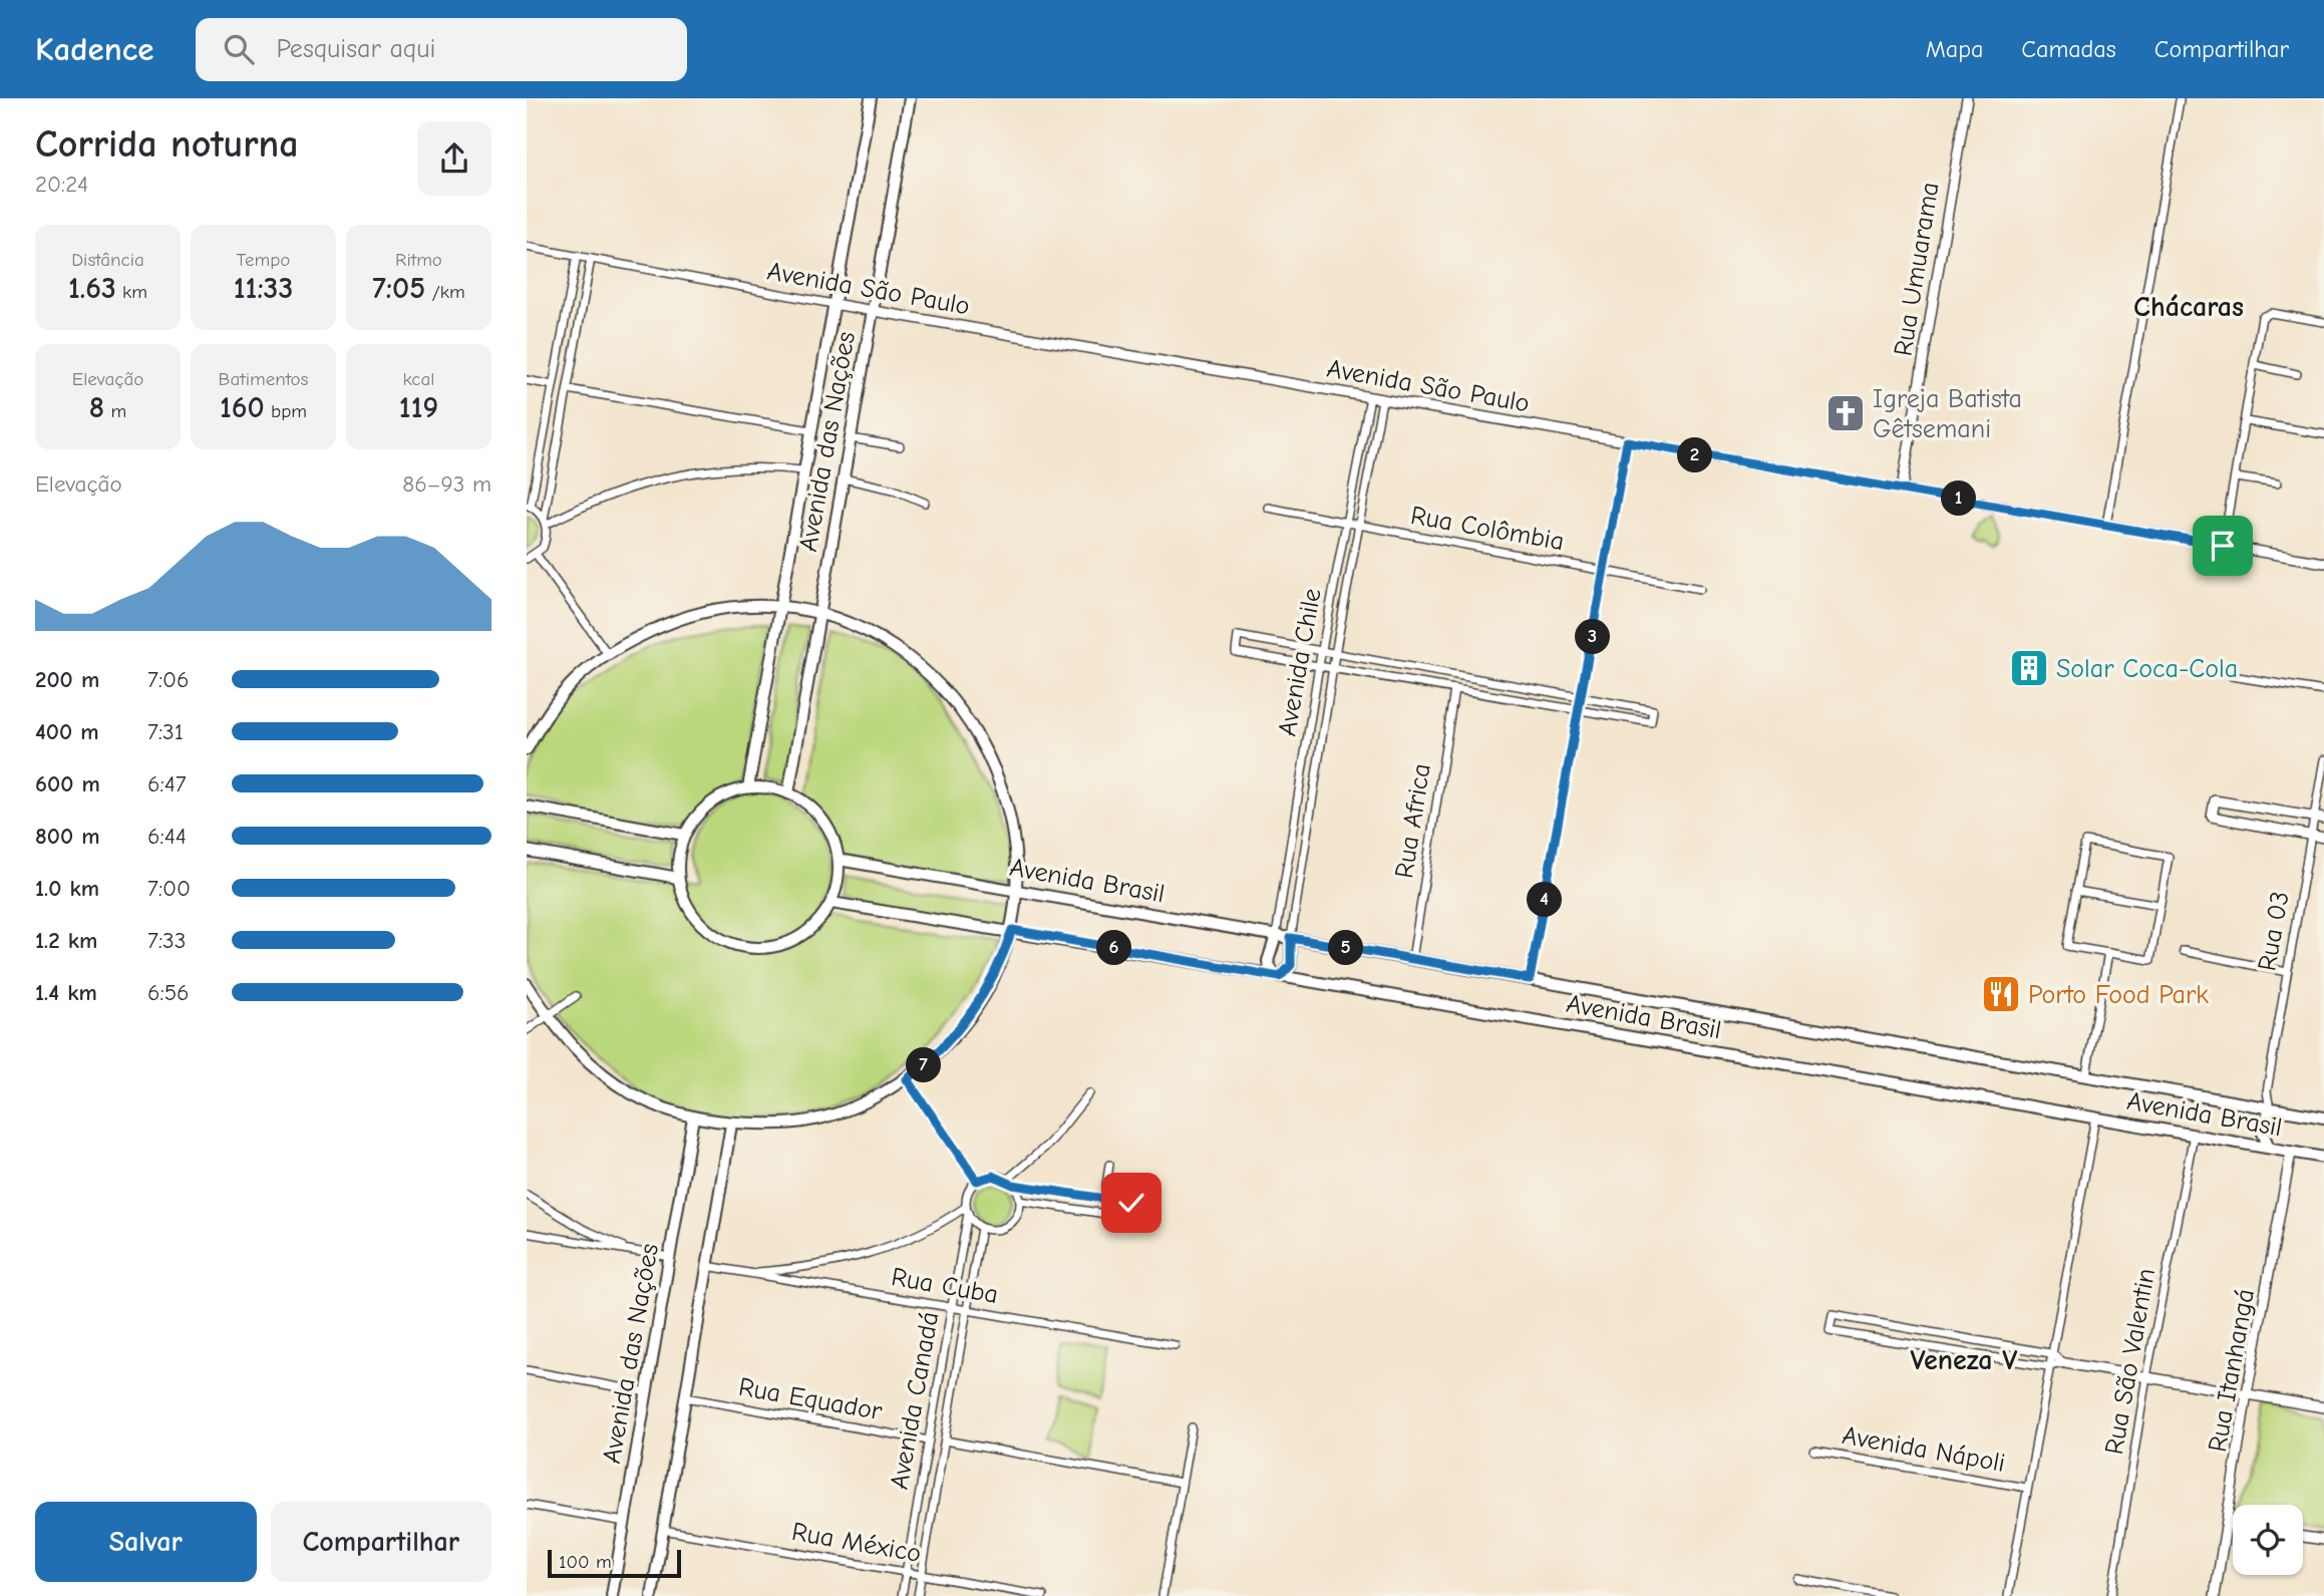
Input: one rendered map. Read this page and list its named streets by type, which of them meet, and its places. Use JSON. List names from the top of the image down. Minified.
{"streets":{"main road":["Avenida das Nações","Avenida Brasil"],"street":["Rua Umuarama","Avenida São Paulo","Rua Colômbia","Avenida Chile","Rua Africa","Rua 03","Rua Cuba","Rua São Valentin","Rua Itanhangá","Rua Equador","Avenida Canadá","Avenida Nápoli","Rua México"]},"crossings":[["Rua Umuarama","Avenida São Paulo"],["Avenida São Paulo","Avenida das Nações"],["Avenida São Paulo","Avenida Chile"],["Avenida das Nações","Avenida Brasil"],["Rua Colômbia","Avenida Chile"],["Avenida Chile","Avenida Brasil"],["Rua Africa","Avenida Brasil"],["Avenida Brasil","Rua 03"],["Avenida Brasil","Rua São Valentin"],["Avenida Brasil","Rua Itanhangá"],["Rua Cuba","Avenida Canadá"],["Rua Equador","Avenida Canadá"],["Avenida Canadá","Rua México"]],"districts":["Chácaras","Veneza V"],"places":{"church":["Igreja Batista Gêtsemani"],"building":["Solar Coca-Cola"],"restaurant":["Porto Food Park"]},"scale_bar":"100 m","page":{"header":"Kadence","search":"Pesquisar aqui","nav":["Mapa","Camadas","Compartilhar"],"heading":["Corrida noturna","20:24"],"stats":[["Distância","1.63 km"],["Tempo","11:33"],["Ritmo","7:05 /km"],["Elevação","8 m"],["Batimentos","160 bpm"],["kcal","119"]],"pins":["2","1","3","4","5","6","7"],"chart":["Elevação","86–93 m"],"list":[{"name":"200 m","note":"7:06"},{"name":"400 m","note":"7:31"},{"name":"600 m","note":"6:47"},{"name":"800 m","note":"6:44"},{"name":"1.0 km","note":"7:00"},{"name":"1.2 km","note":"7:33"},{"name":"1.4 km","note":"6:56"}],"buttons":["Salvar","Compartilhar"],"scale":"100 m"}}
